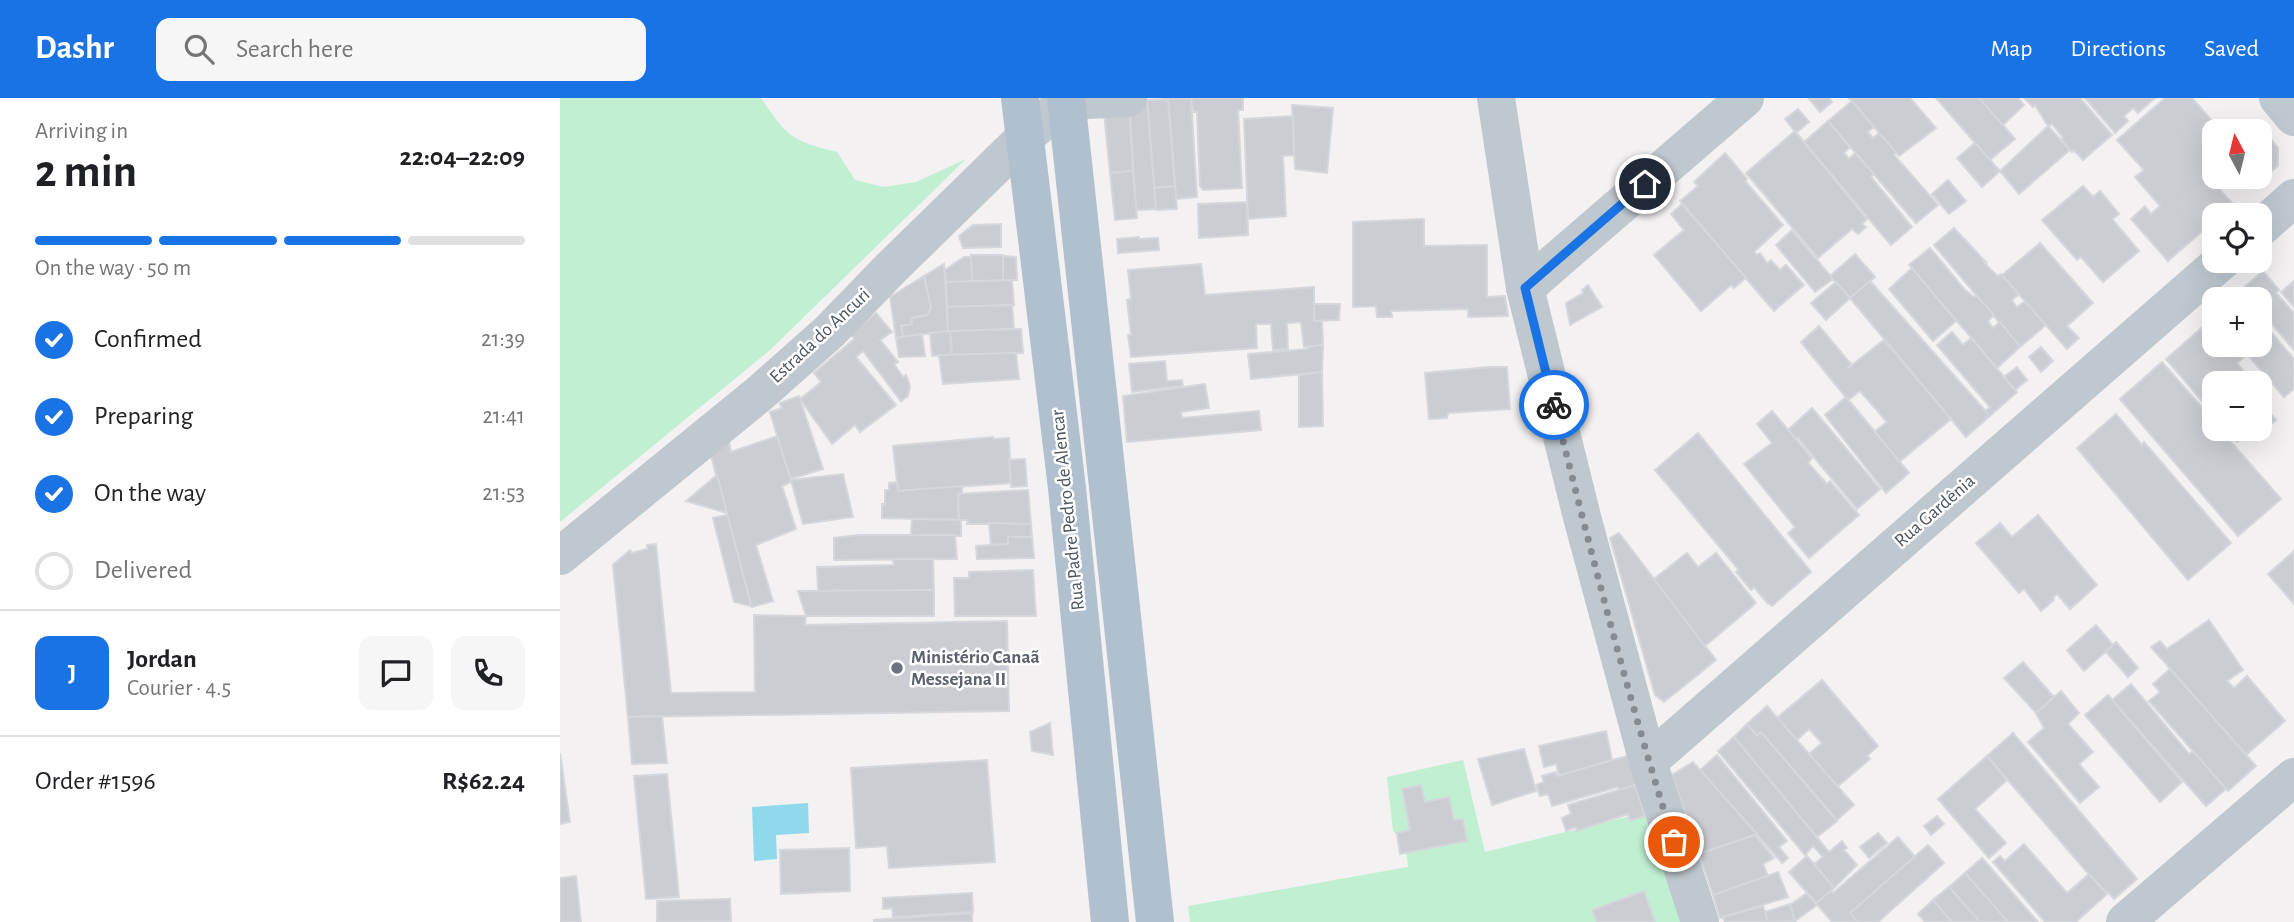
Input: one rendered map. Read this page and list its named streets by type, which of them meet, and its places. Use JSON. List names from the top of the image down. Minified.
{"streets":{"main road":["Rua Padre Pedro de Alencar"],"street":["Estrada do Ancuri","Rua Gardênia"]},"crossings":[["Estrada do Ancuri","Rua Padre Pedro de Alencar"]],"places":["Ministério Canaã Messejana II"],"north":"top","page":{"header":"Dashr","search":"Search here","nav":["Map","Directions","Saved"],"heading":["2 min","Arriving in","22:04–22:09"],"panel":["Jordan","Courier · 4.5","Order #1596","R$62.24"],"map_buttons":["+","−"],"bar":"On the way · 50 m","list":[["Confirmed","21:39"],["Preparing","21:41"],["On the way","21:53"],"Delivered"],"round":"J"}}
